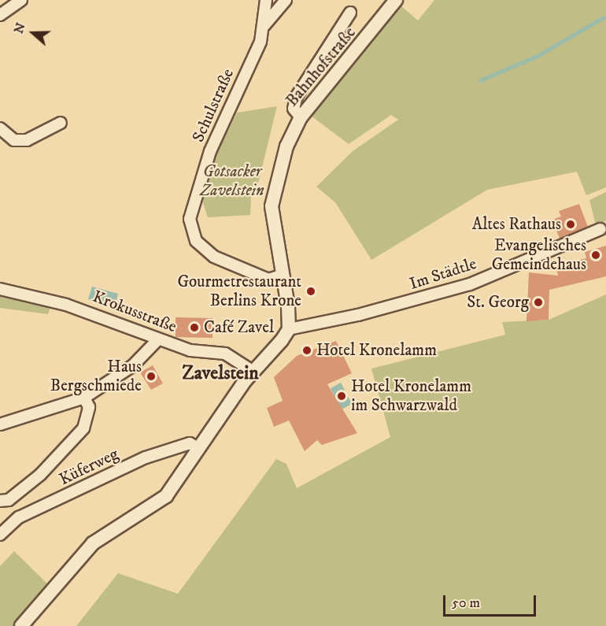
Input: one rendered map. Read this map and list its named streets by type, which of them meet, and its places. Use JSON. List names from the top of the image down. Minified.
{"streets":{"street":["Bahnhofstraße","Schulstraße","Im Städtle","Krokusstraße","Küferweg"]},"crossings":[["Bahnhofstraße","Schulstraße"],["Bahnhofstraße","Im Städtle"]],"districts":["Zavelstein"],"parks":["Gotsacker Zavelstein"],"places":["Altes Rathaus","Evangelisches Gemeindehaus","Gourmetrestaurant Berlins Krone","St. Georg","Café Zavel","Hotel Kronelamm","Haus Bergschmiede","Hotel Kronelamm im Schwarzwald"],"scale_bar":"50 m","north":"left"}
